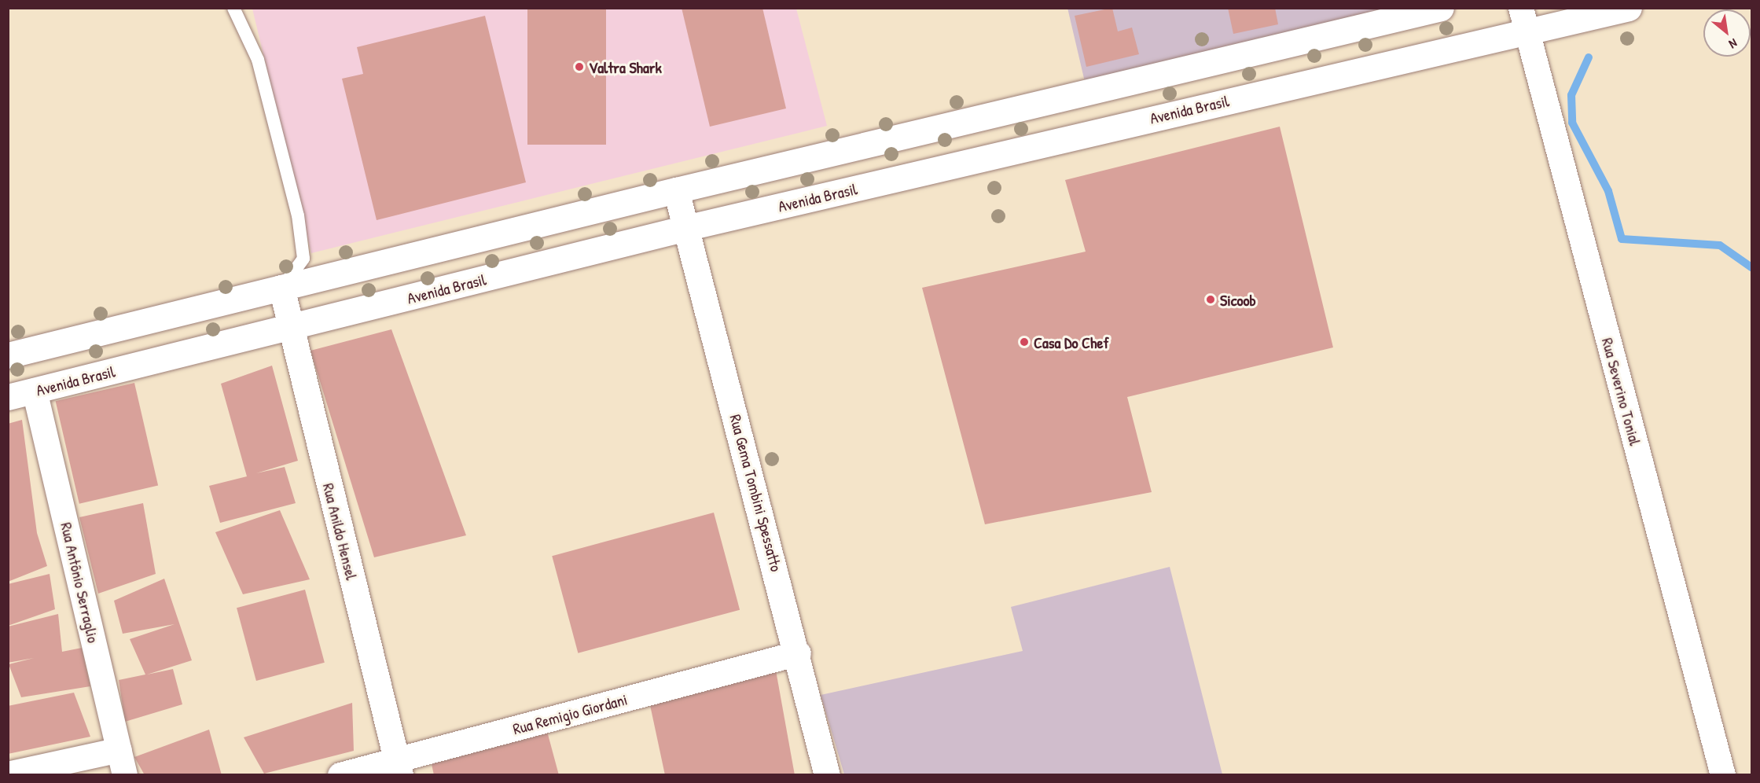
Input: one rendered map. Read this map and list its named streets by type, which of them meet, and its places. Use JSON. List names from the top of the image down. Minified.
{"streets":{"main road":["Avenida Brasil","Rua Gema Tombini Spessatto","Rua Anildo Hensel"],"street":["Rua Severino Tonial","Rua Antônio Serraglio","Rua Remigio Giordani"]},"crossings":[["Avenida Brasil","Rua Severino Tonial"],["Avenida Brasil","Rua Gema Tombini Spessatto"],["Avenida Brasil","Rua Anildo Hensel"],["Avenida Brasil","Rua Antônio Serraglio"],["Rua Gema Tombini Spessatto","Rua Remigio Giordani"],["Rua Anildo Hensel","Rua Remigio Giordani"]],"places":["Valtra Shark","Sicoob","Casa Do Chef"],"north":"bottom right"}
